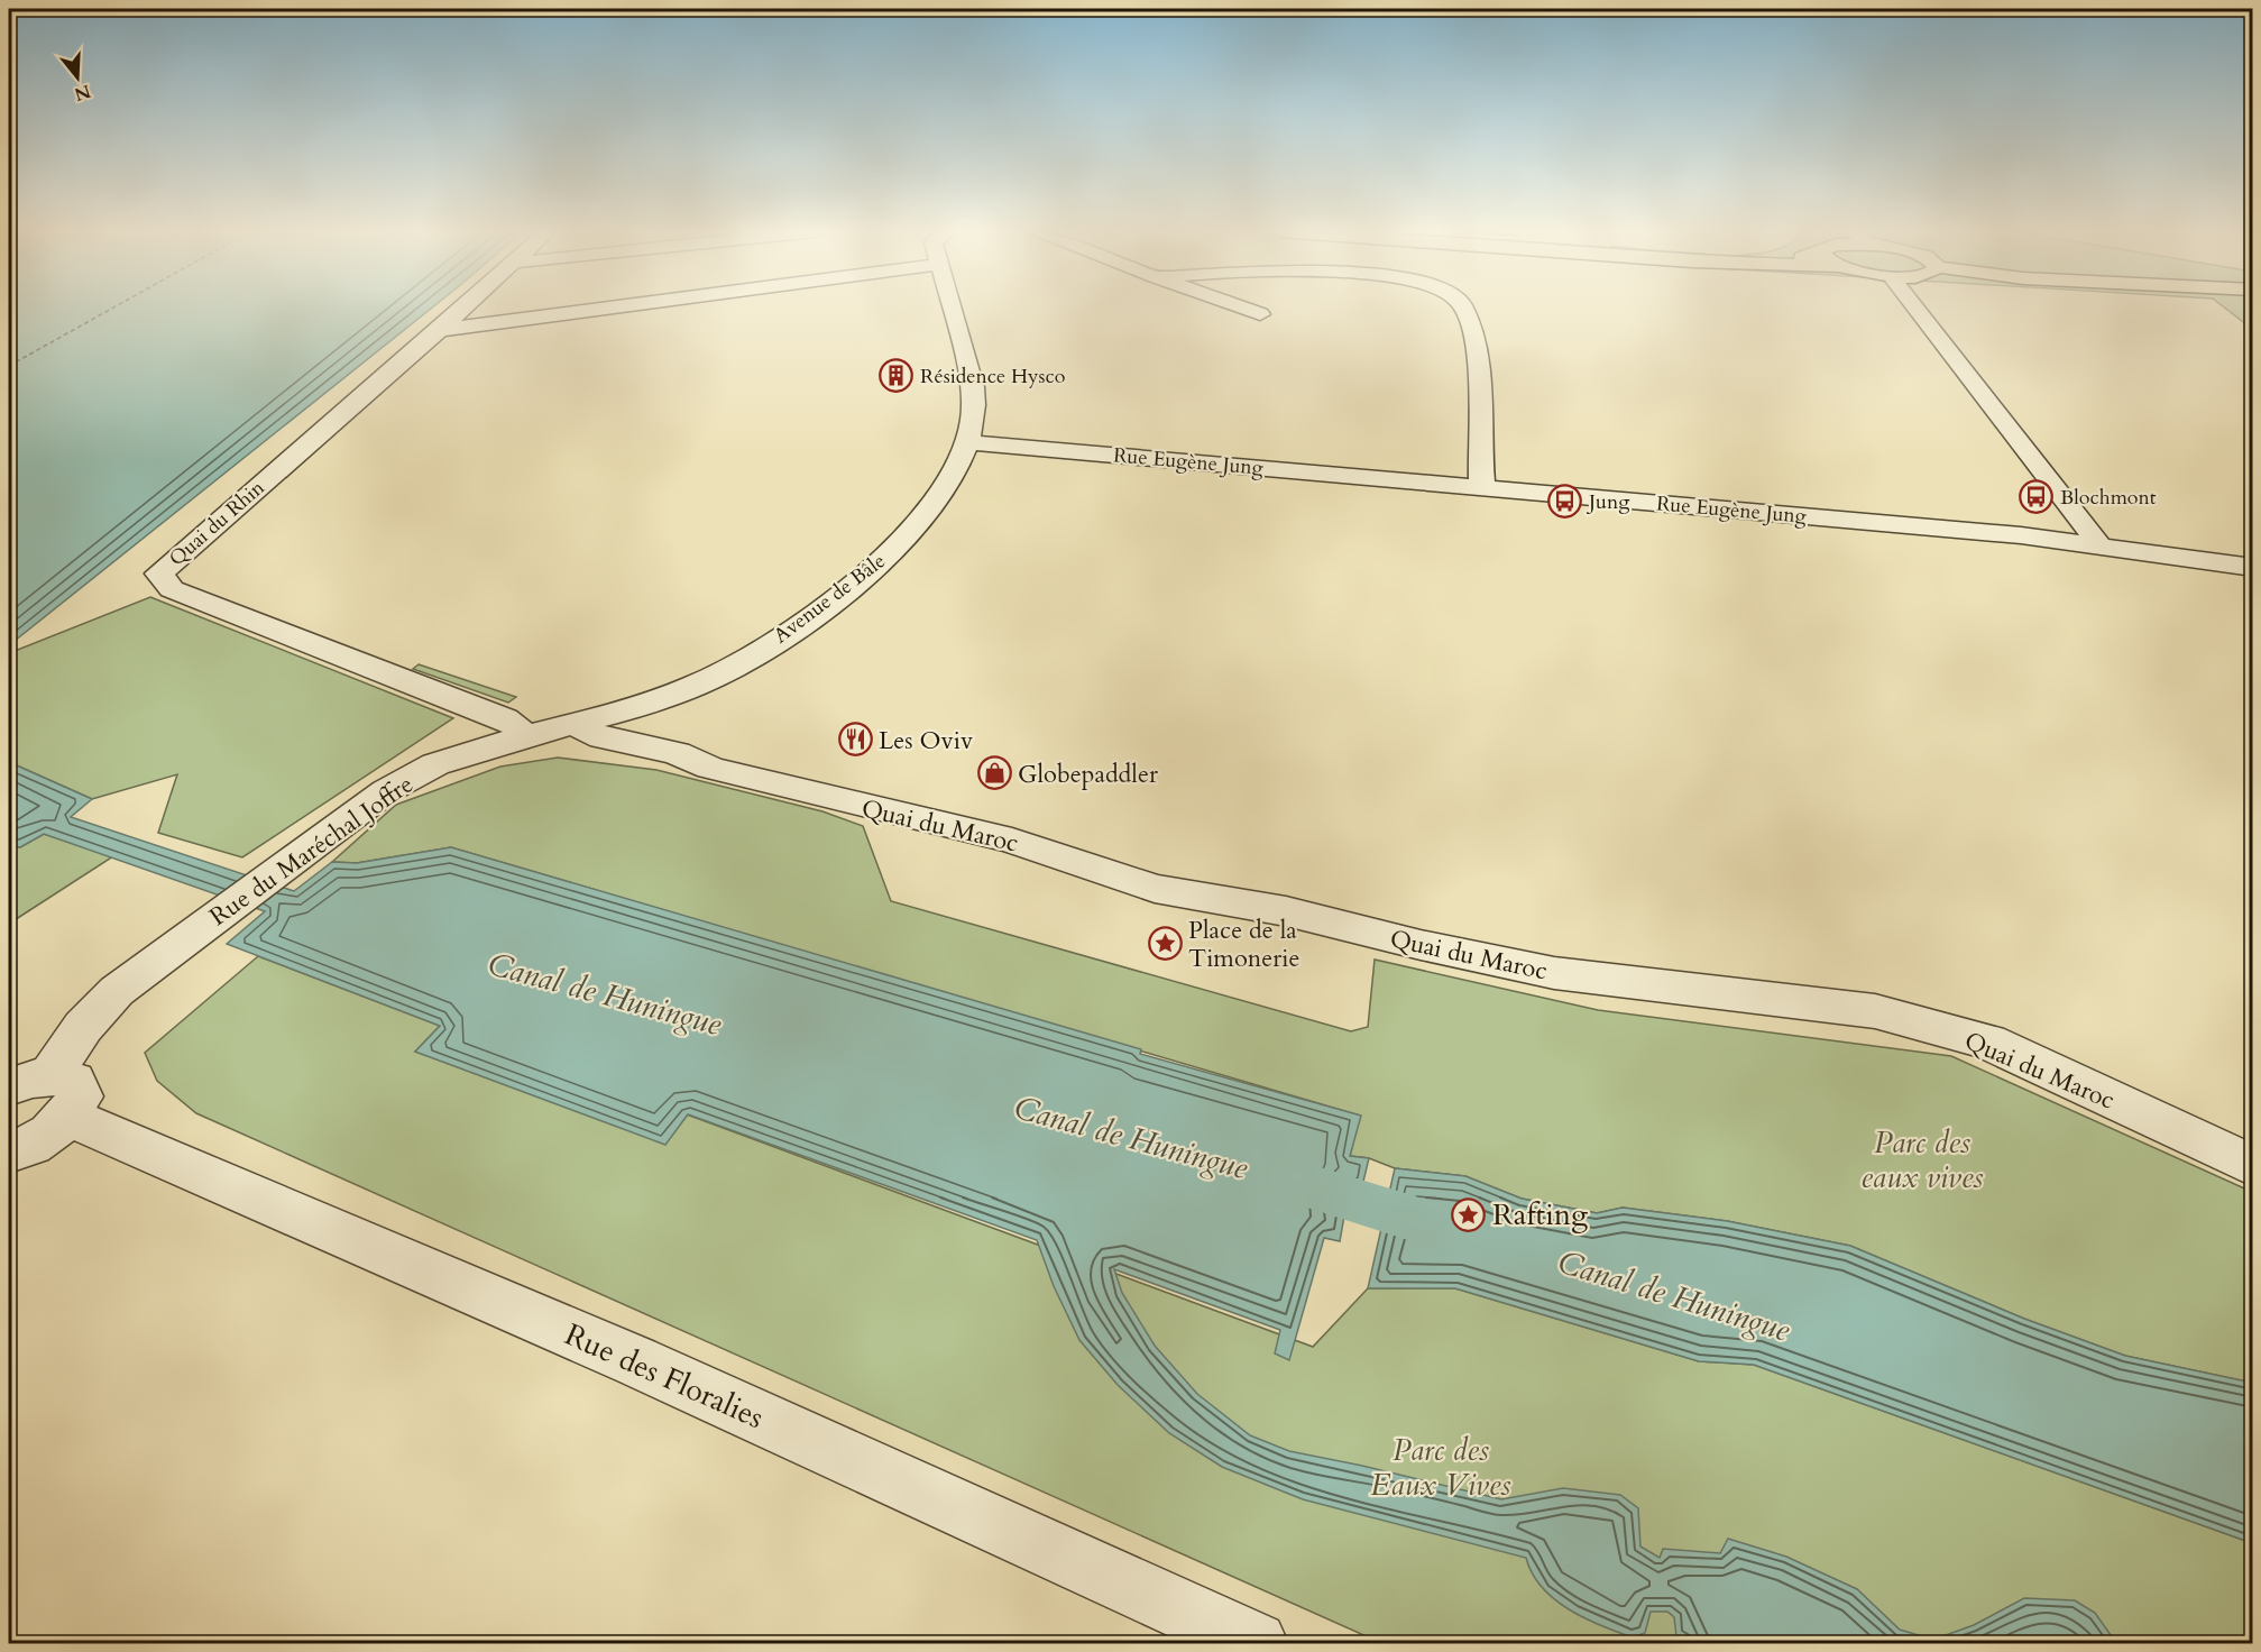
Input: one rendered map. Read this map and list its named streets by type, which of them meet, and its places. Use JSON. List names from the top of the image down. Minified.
{"streets":{"street":["Rue Eugène Jung","Quai du Rhin","Avenue de Bâle","Quai du Maroc","Rue du Maréchal Joffre","Rue des Floralies"]},"crossings":[["Rue Eugène Jung","Avenue de Bâle"],["Quai du Rhin","Rue du Maréchal Joffre"],["Avenue de Bâle","Rue du Maréchal Joffre"],["Quai du Maroc","Rue du Maréchal Joffre"],["Rue du Maréchal Joffre","Rue des Floralies"]],"water":["Canal de Huningue"],"parks":["Parc des eaux vives","Parc des Eaux Vives"],"places":{"building":["Résidence Hysco"],"bus stop":["Blochmont","Jung"],"restaurant":["Les Oviv"],"shop":["Globepaddler"],"place":["Place de la Timonerie","Rafting"]},"north":"bottom"}
